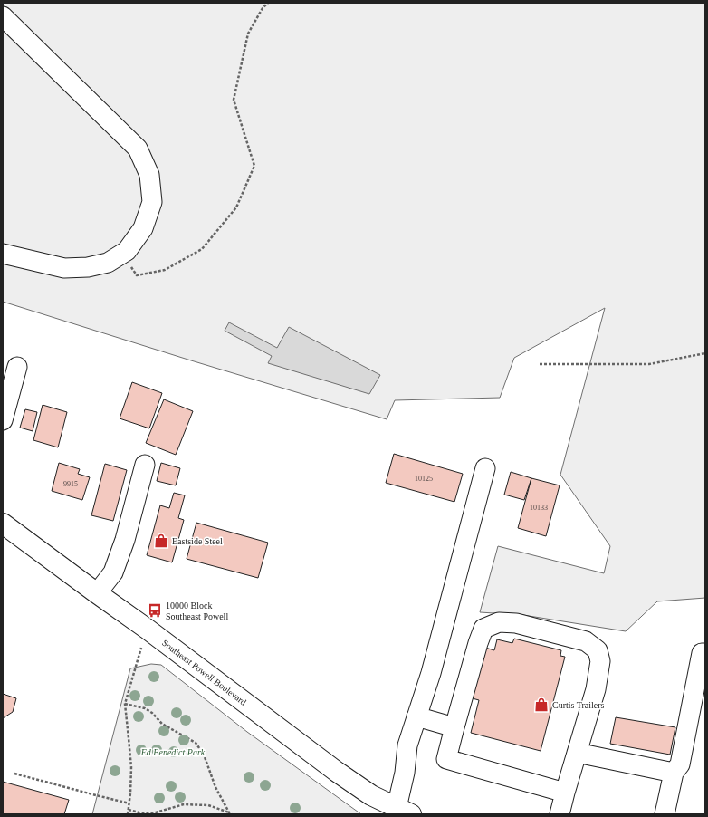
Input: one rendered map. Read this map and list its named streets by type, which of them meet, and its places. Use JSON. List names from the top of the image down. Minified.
{"streets":{"main road":["Southeast Powell Boulevard"]},"parks":["Ed Benedict Park"],"places":{"shop":["Eastside Steel","Curtis Trailers"],"bus stop":["10000 Block Southeast Powell"]},"house_numbers":["10125","9915","10133"]}
